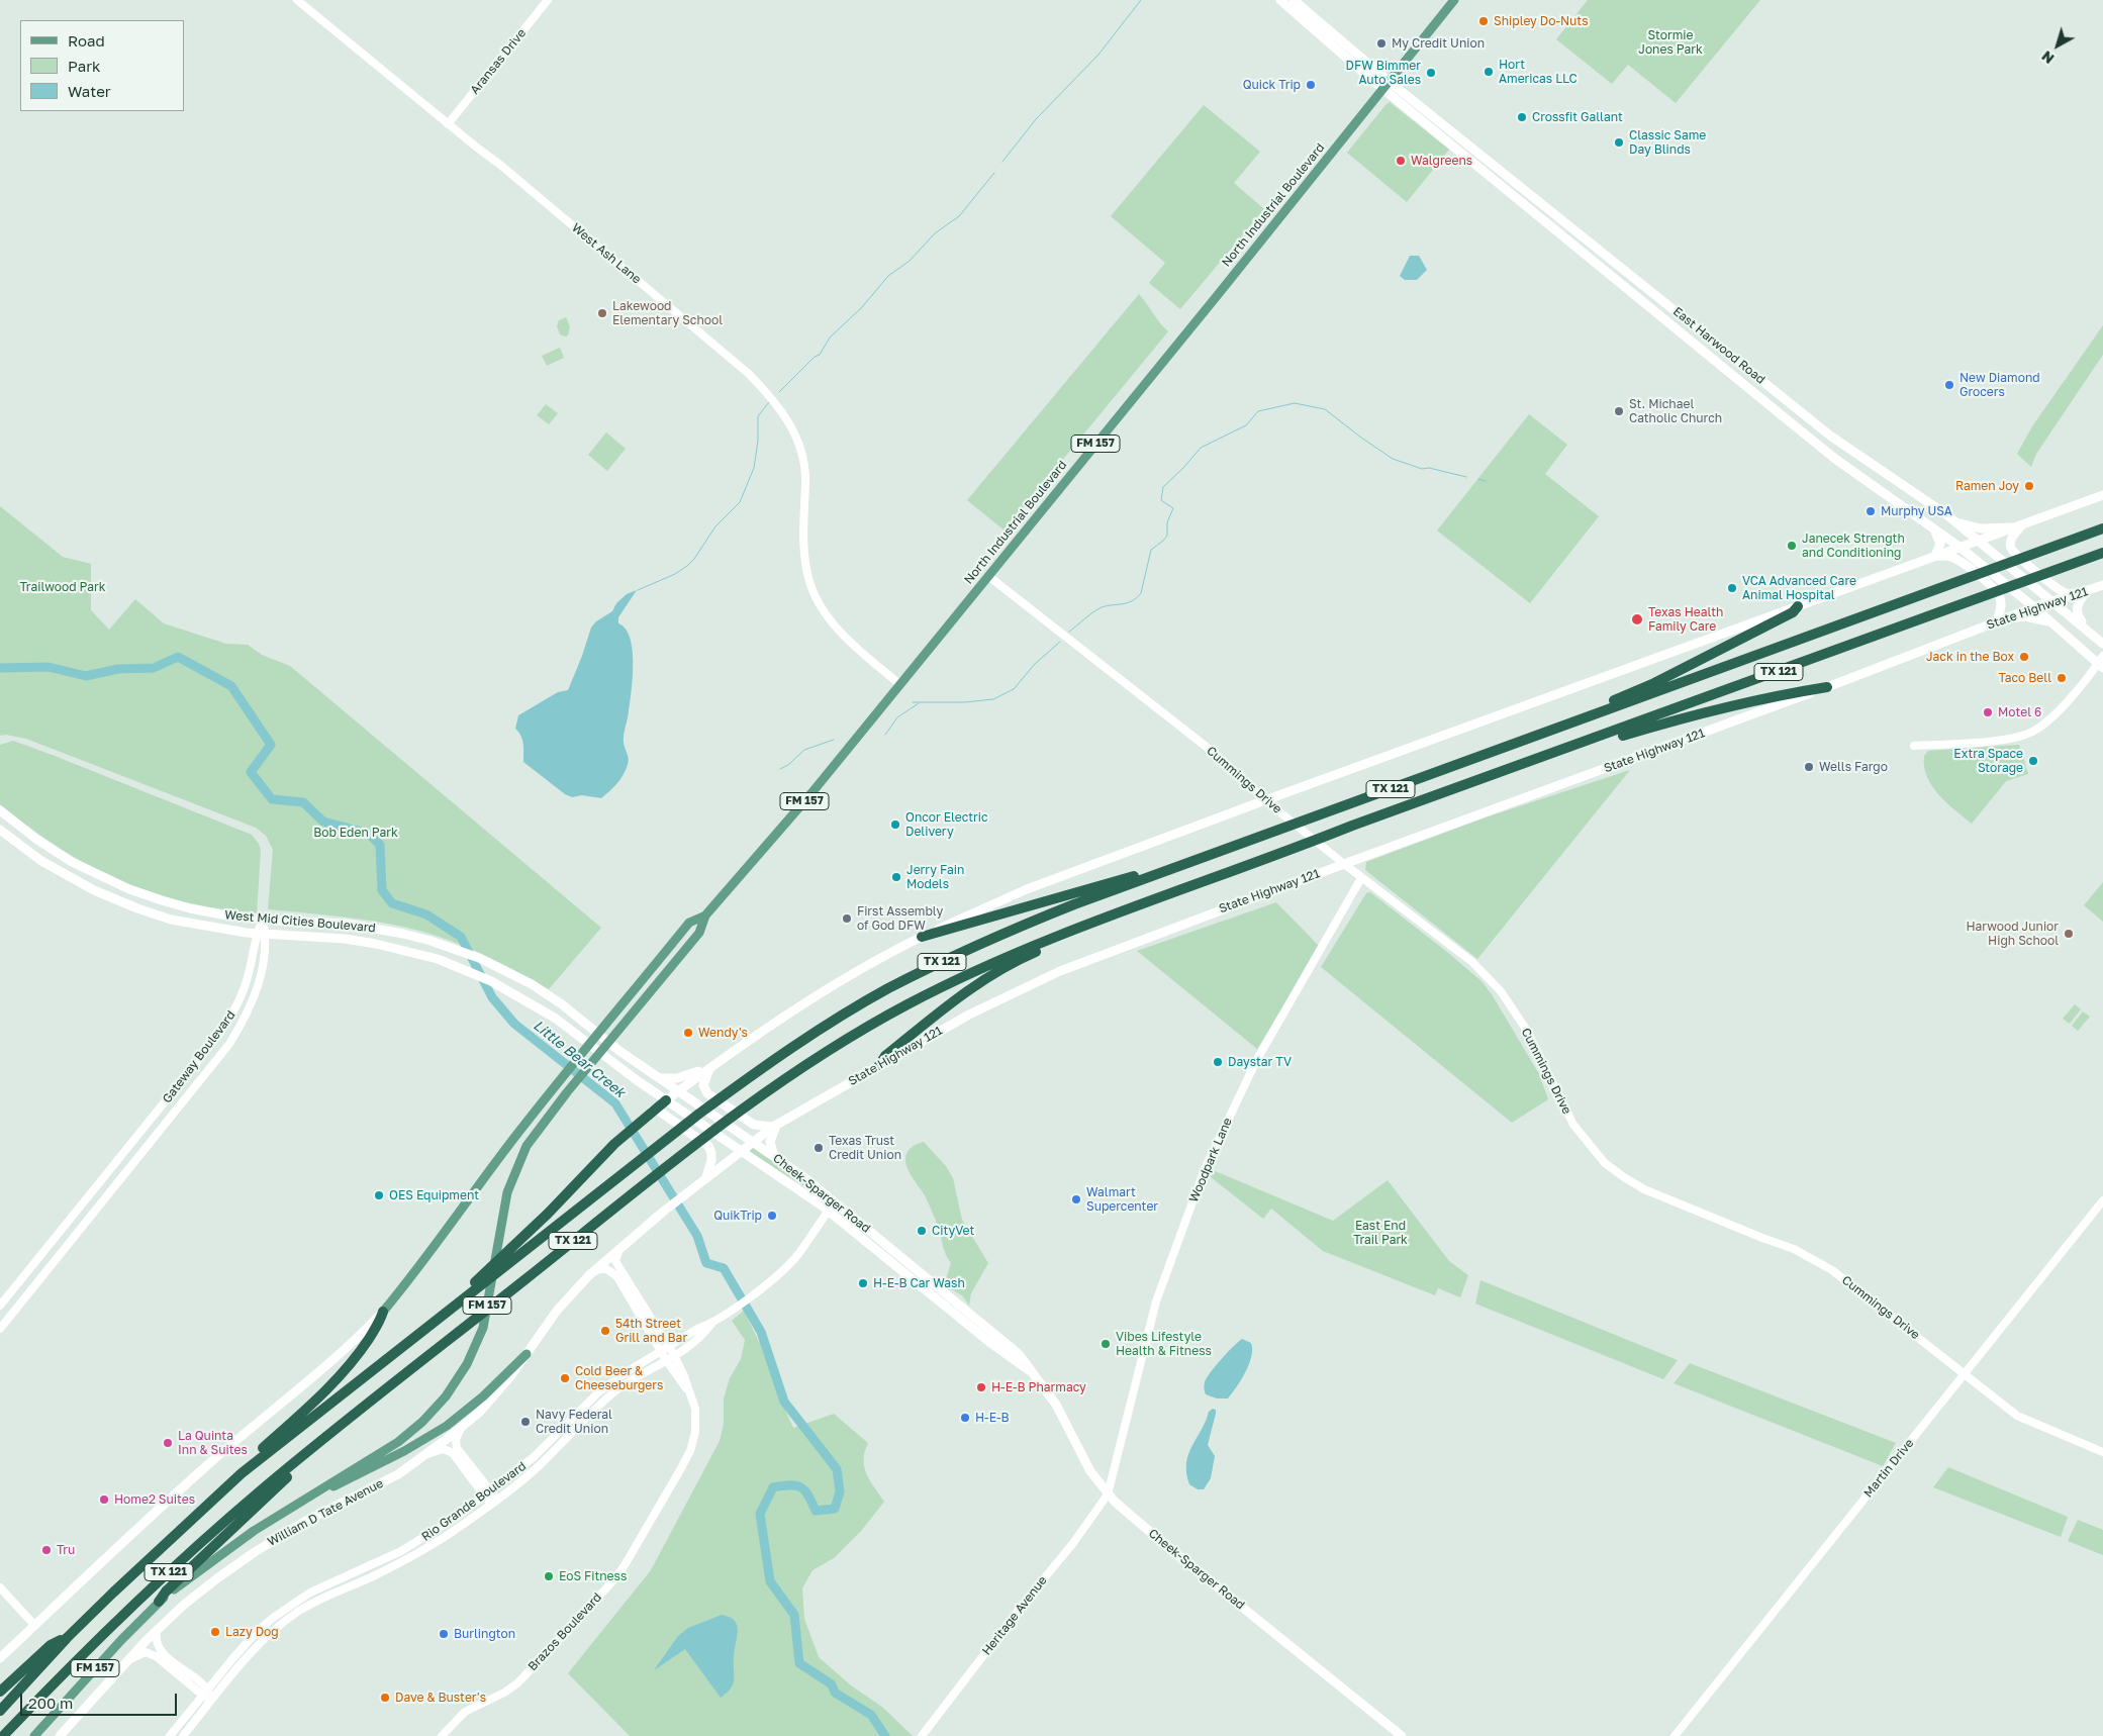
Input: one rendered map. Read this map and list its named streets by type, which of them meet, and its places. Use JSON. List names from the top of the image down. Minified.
{"streets":{"highway":["FM 157","TX 121"],"main road":["North Industrial Boulevard","East Harwood Road","State Highway 121","West Mid Cities Boulevard","Cheek-Sparger Road","William D Tate Avenue"],"street":["Aransas Drive","West Ash Lane","Cummings Drive","Gateway Boulevard","Woodpark Lane","Martin Drive","Rio Grande Boulevard","Heritage Avenue","Brazos Boulevard"]},"crossings":[["Aransas Drive","West Ash Lane"],["North Industrial Boulevard","West Ash Lane"],["North Industrial Boulevard","East Harwood Road"],["North Industrial Boulevard","FM 157"],["North Industrial Boulevard","Cummings Drive"],["North Industrial Boulevard","West Mid Cities Boulevard"],["North Industrial Boulevard","Cheek-Sparger Road"],["East Harwood Road","State Highway 121"],["FM 157","TX 121"],["State Highway 121","Cummings Drive"],["State Highway 121","Cheek-Sparger Road"],["State Highway 121","William D Tate Avenue"],["State Highway 121","Brazos Boulevard"],["Cummings Drive","Woodpark Lane"],["Cummings Drive","Martin Drive"],["West Mid Cities Boulevard","Gateway Boulevard"],["West Mid Cities Boulevard","Cheek-Sparger Road"],["Woodpark Lane","Cheek-Sparger Road"],["Woodpark Lane","Heritage Avenue"],["Cheek-Sparger Road","Rio Grande Boulevard"],["Cheek-Sparger Road","Heritage Avenue"],["Rio Grande Boulevard","Brazos Boulevard"]],"water":["Little Bear Creek"],"parks":["Stormie Jones Park","Trailwood Park","Bob Eden Park","East End Trail Park"],"places":["Shipley Do-Nuts","My Credit Union","Hort Americas LLC","DFW Bimmer Auto Sales","Quick Trip","Crossfit Gallant","Classic Same Day Blinds","Walgreens","Lakewood Elementary School","New Diamond Grocers","St. Michael Catholic Church","Ramen Joy","Murphy USA","Janecek Strength and Conditioning","VCA Advanced Care Animal Hospital","Texas Health Family Care","Jack in the Box","Taco Bell","Motel 6","Extra Space Storage","Wells Fargo","Oncor Electric Delivery","Jerry Fain Models","First Assembly of God DFW","Harwood Junior High School","Wendy's","Daystar TV","Texas Trust Credit Union","OES Equipment","Walmart Supercenter","QuikTrip","CityVet","H-E-B Car Wash","54th Street Grill and Bar","Vibes Lifestyle Health & Fitness","Cold Beer & Cheeseburgers","H-E-B Pharmacy","H-E-B","Navy Federal Credit Union","La Quinta Inn & Suites","Home2 Suites","Tru","EoS Fitness","Lazy Dog","Burlington","Dave & Buster's"],"legend":["Road","Park","Water"],"scale_bar":"200 m","north":"bottom left"}
